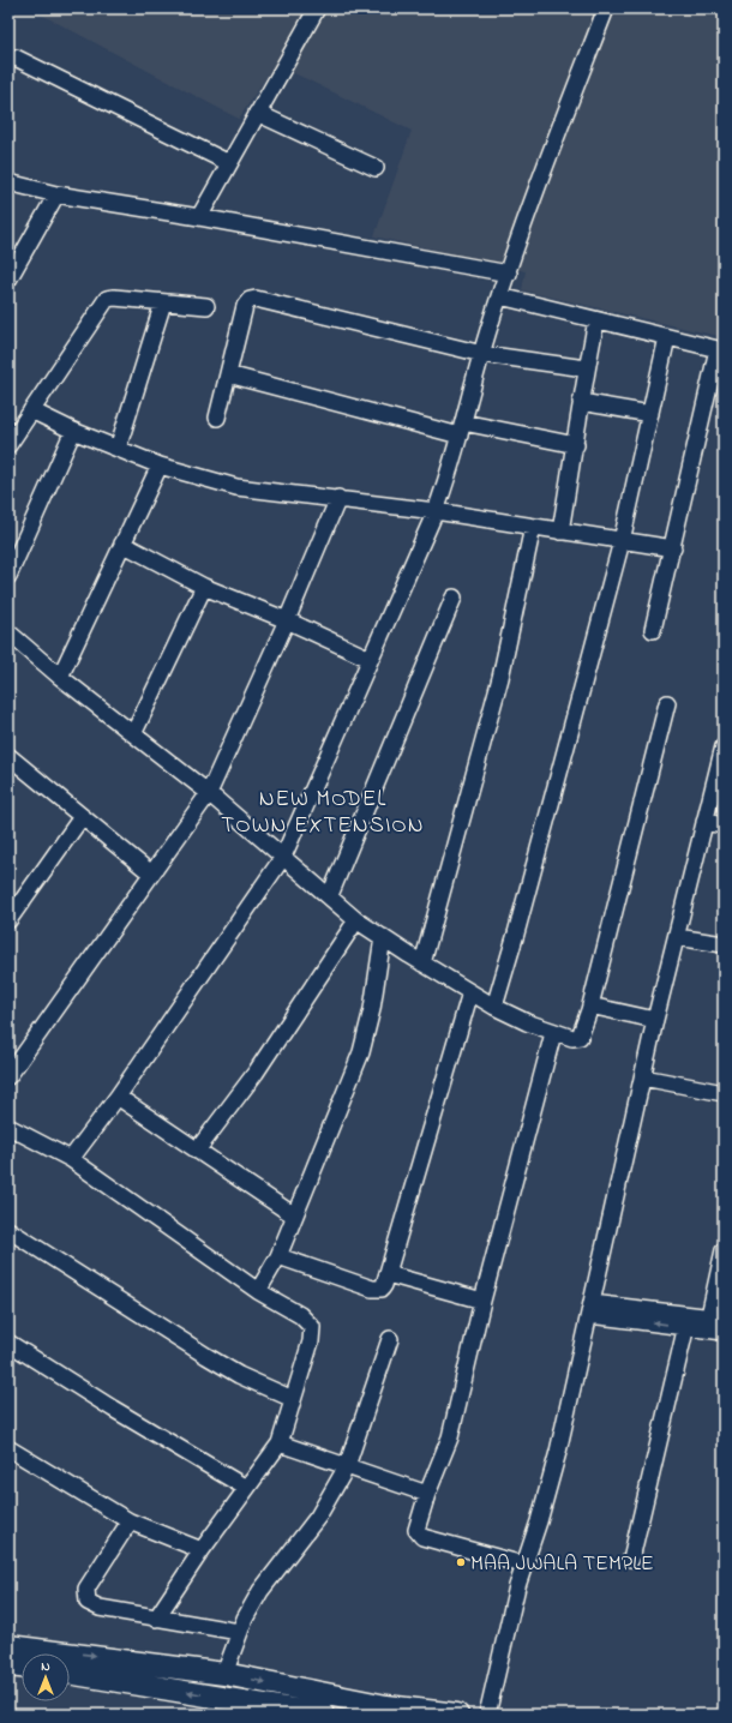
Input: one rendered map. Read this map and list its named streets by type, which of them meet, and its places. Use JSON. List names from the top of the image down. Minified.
{"districts":["NEW MODEL TOWN EXTENSION"],"places":["MAA JWALA TEMPLE"],"north":"top"}
